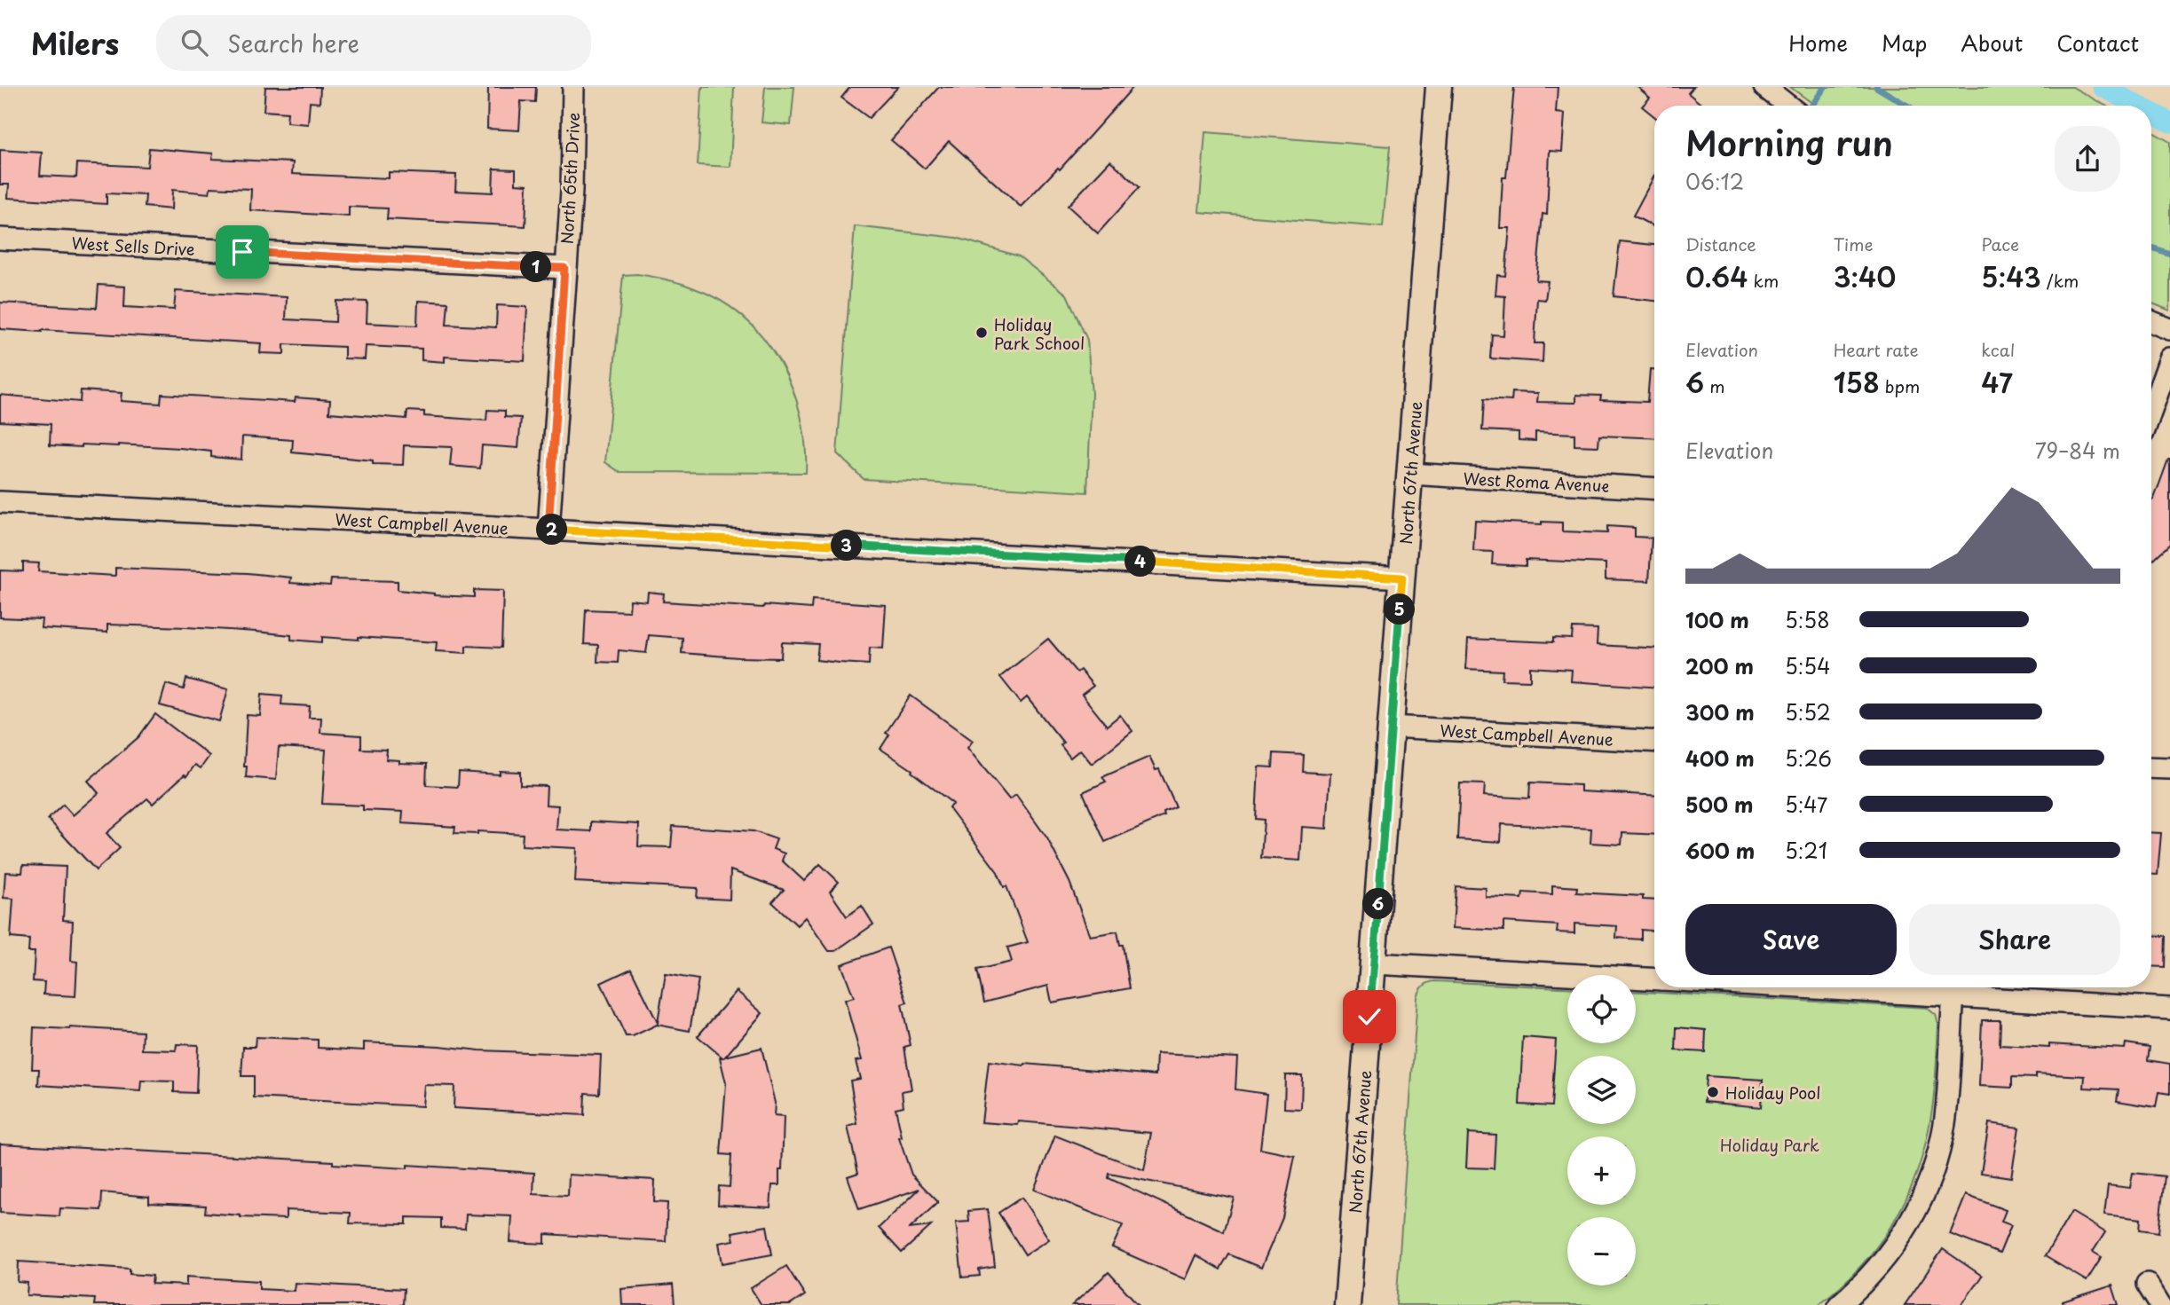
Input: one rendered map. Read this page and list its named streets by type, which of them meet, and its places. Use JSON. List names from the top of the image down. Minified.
{"streets":{"main road":["North 67th Avenue"],"street":["North 65th Drive","West Sells Drive","West Roma Avenue","West Campbell Avenue"]},"crossings":[["North 65th Drive","West Sells Drive"],["North 65th Drive","West Campbell Avenue"],["North 67th Avenue","West Roma Avenue"],["North 67th Avenue","West Campbell Avenue"]],"parks":["Holiday Park"],"places":["Holiday Park School","Holiday Pool"],"page":{"header":"Milers","search":"Search here","nav":["Home","Map","About","Contact"],"heading":["Morning run","06:12"],"stats":[["Distance","0.64 km"],["Time","3:40"],["Pace","5:43 /km"],["Elevation","6 m"],["Heart rate","158 bpm"],["kcal","47"]],"pins":["1","2","3","4","5","6"],"chart":["Elevation","79–84 m"],"list":[{"name":"100 m","note":"5:58"},{"name":"200 m","note":"5:54"},{"name":"300 m","note":"5:52"},{"name":"400 m","note":"5:26"},{"name":"500 m","note":"5:47"},{"name":"600 m","note":"5:21"}],"buttons":["Save","Share"],"map_buttons":["+","−"]}}
